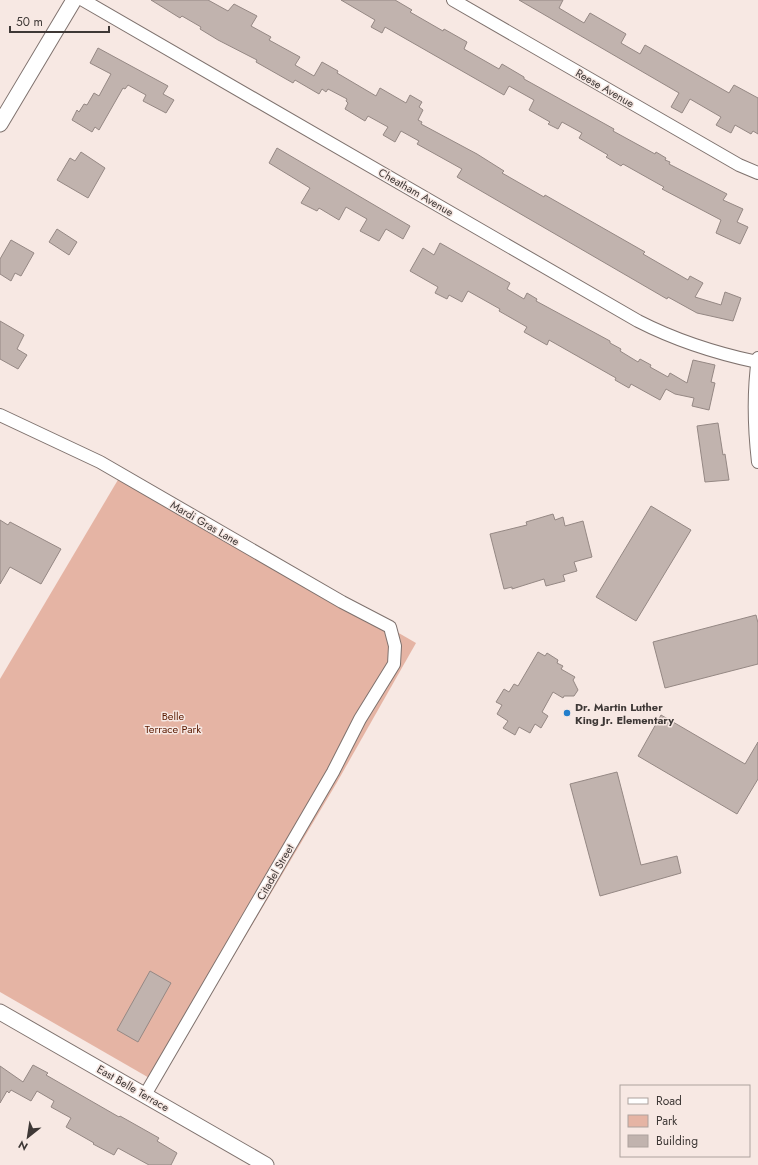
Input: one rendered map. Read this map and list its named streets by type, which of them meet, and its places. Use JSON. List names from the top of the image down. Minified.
{"streets":{"street":["Reese Avenue","Cheatham Avenue","Mardi Gras Lane","Citadel Street","East Belle Terrace"]},"crossings":[["Mardi Gras Lane","Citadel Street"],["Citadel Street","East Belle Terrace"]],"parks":["Belle Terrace Park"],"places":["Dr. Martin Luther King Jr. Elementary"],"legend":["Road","Park","Building"],"scale_bar":"50 m","north":"bottom left"}
